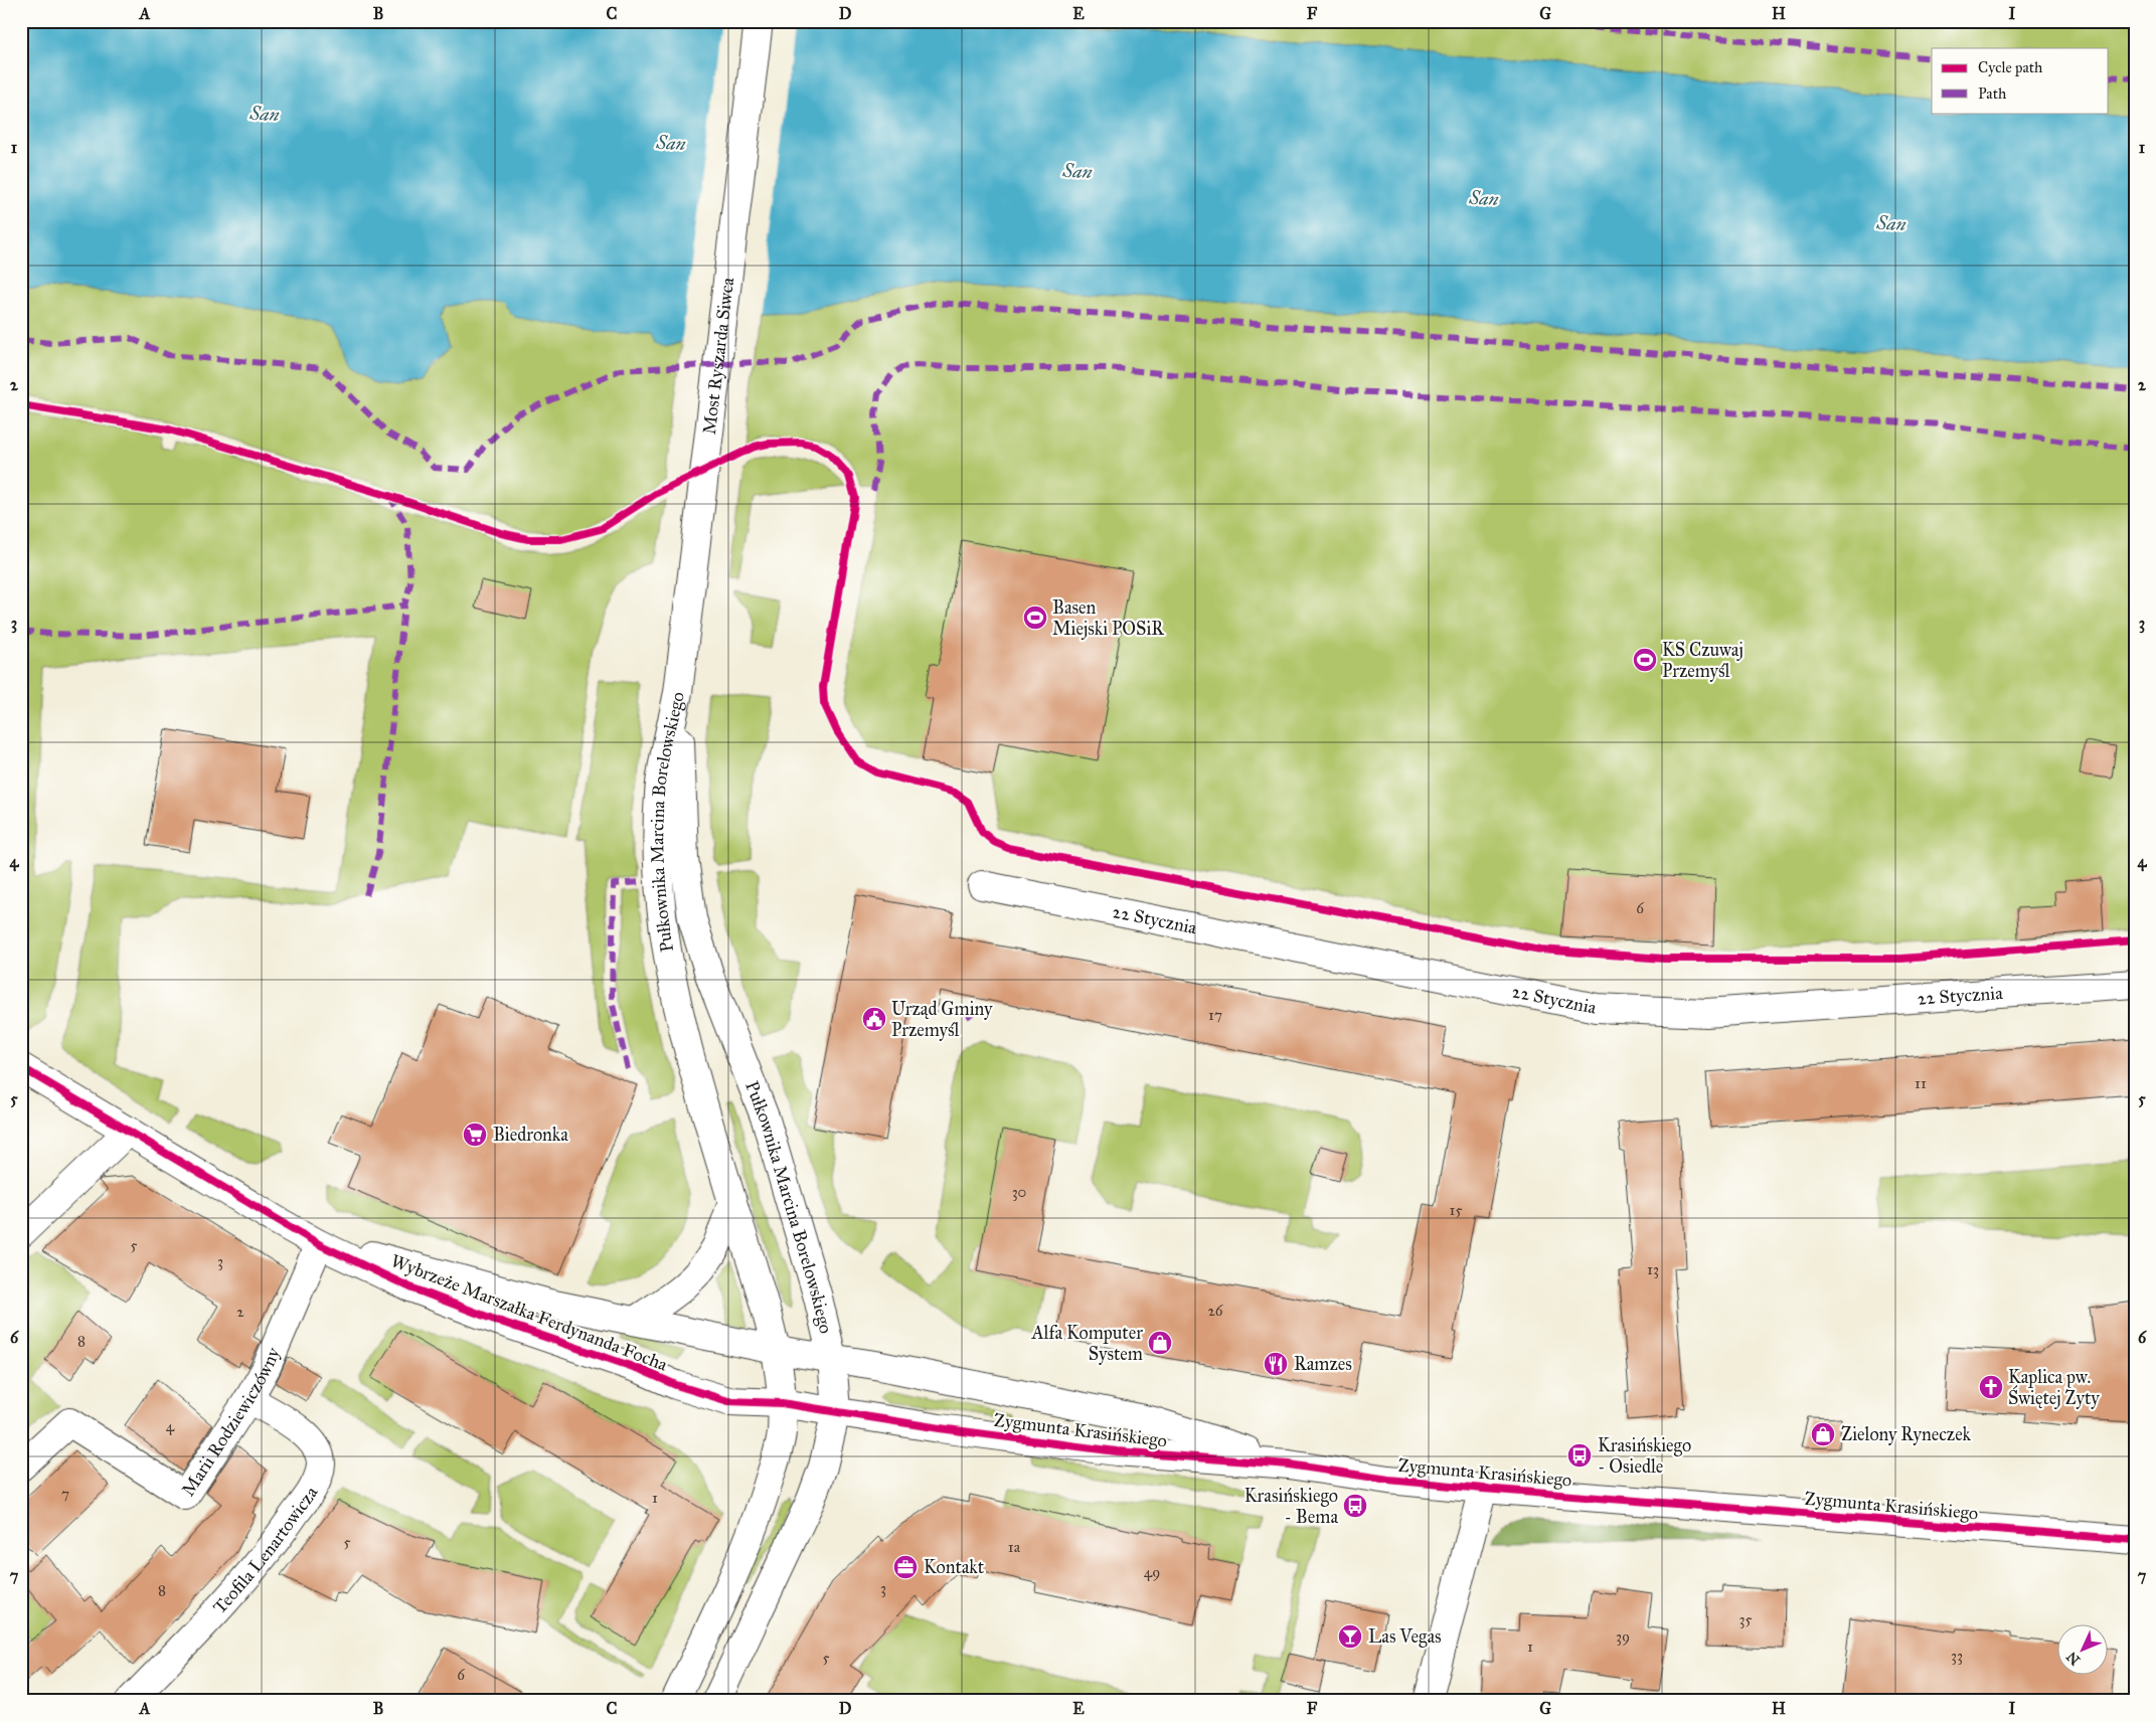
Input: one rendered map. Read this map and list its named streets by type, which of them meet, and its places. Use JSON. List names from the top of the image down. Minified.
{"streets":{"street":["Most Ryszarda Siwca","Pułkownika Marcina Borelowskiego","22 Stycznia","Wybrzeże Marszałka Ferdynanda Focha","Marii Rodziewiczówny","Zygmunta Krasińskiego","Teofila Lenartowicza"]},"crossings":[["Most Ryszarda Siwca","Pułkownika Marcina Borelowskiego"],["Pułkownika Marcina Borelowskiego","Wybrzeże Marszałka Ferdynanda Focha"],["Pułkownika Marcina Borelowskiego","Zygmunta Krasińskiego"],["Wybrzeże Marszałka Ferdynanda Focha","Marii Rodziewiczówny"],["Wybrzeże Marszałka Ferdynanda Focha","Zygmunta Krasińskiego"],["Marii Rodziewiczówny","Teofila Lenartowicza"]],"water":["San"],"places":{"sports":["Basen Miejski POSiR","KS Czuwaj Przemyśl"],"public building":["Urząd Gminy Przemyśl"],"supermarket":["Biedronka"],"shop":["Alfa Komputer System","Zielony Ryneczek"],"restaurant":["Ramzes"],"church":["Kaplica pw. Świętej Zyty"],"bus stop":["Krasińskiego - Osiedle","Krasińskiego - Bema"],"office":["Kontakt"],"bar":["Las Vegas"]},"house_numbers":["6","17","11","30","15","5","3","13","26","2","8","4","7","1","5","1a","49","3","8","35","39","1","33","5","6"],"legend":["Cycle path","Path"],"north":"bottom left","grid":{"columns":["A","B","C","D","E","F","G","H","I"],"rows":["1","2","3","4","5","6","7"]}}
